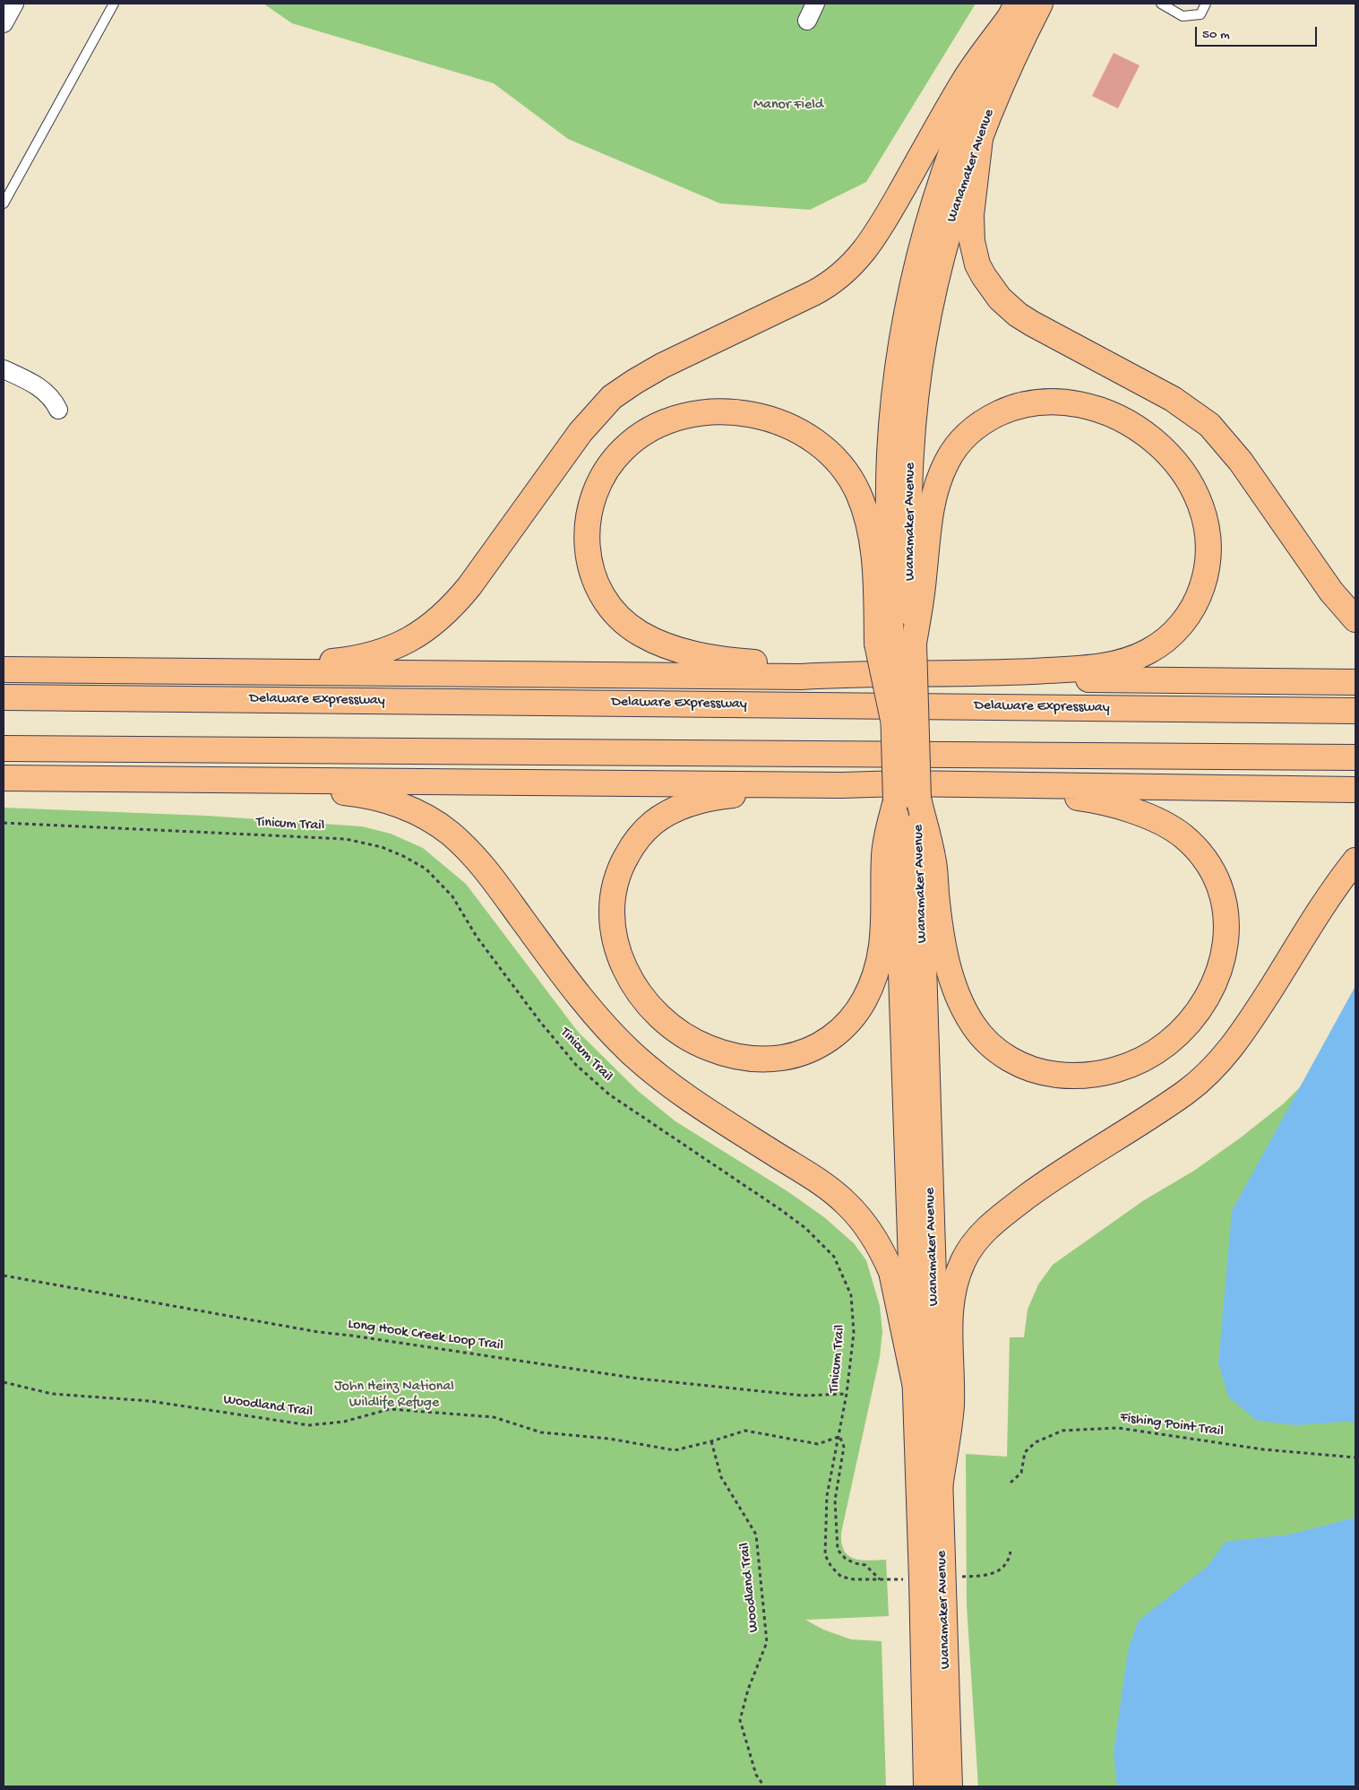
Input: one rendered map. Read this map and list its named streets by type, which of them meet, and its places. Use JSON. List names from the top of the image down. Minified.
{"streets":{"main road":["Wanamaker Avenue","Delaware Expressway"],"path":["Tinicum Trail","Long Hook Creek Loop Trail","Woodland Trail","Fishing Point Trail"]},"crossings":[["Tinicum Trail","Long Hook Creek Loop Trail"],["Tinicum Trail","Woodland Trail"]],"parks":["Manor Field","John Heinz National Wildlife Refuge"],"scale_bar":"50 m"}
